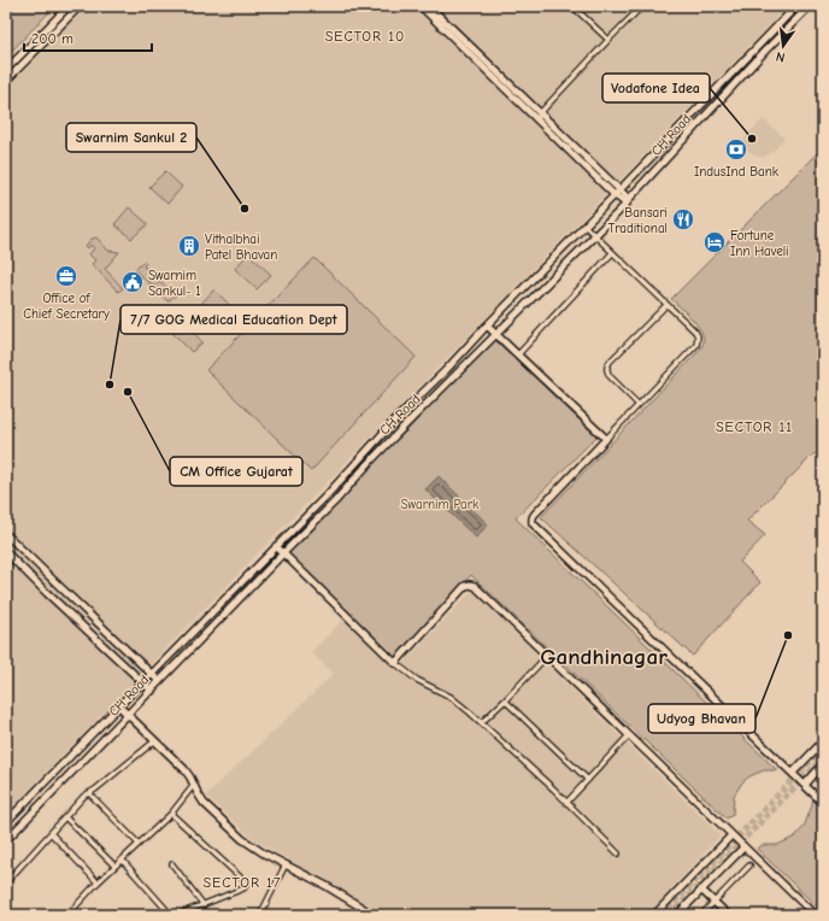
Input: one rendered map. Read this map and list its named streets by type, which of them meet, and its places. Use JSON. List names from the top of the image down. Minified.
{"streets":{"street":["CH Road"]},"districts":["SECTOR 10","SECTOR 11","Gandhinagar","SECTOR 17"],"parks":["Swarnim Park"],"places":{"other":["Vodafone Idea","Swarnim Sankul 2","7/7 GOG Medical Education Dept","CM Office Gujarat","Udyog Bhavan"],"bank":["IndusInd Bank"],"restaurant":["Bansari Traditional"],"hotel":["Fortune Inn Haveli"],"building":["Vithalbhai Patel Bhavan"],"office":["Office of Chief Secretary"],"public building":["Swarnim Sankul- 1"]},"scale_bar":"200 m","north":"bottom"}
